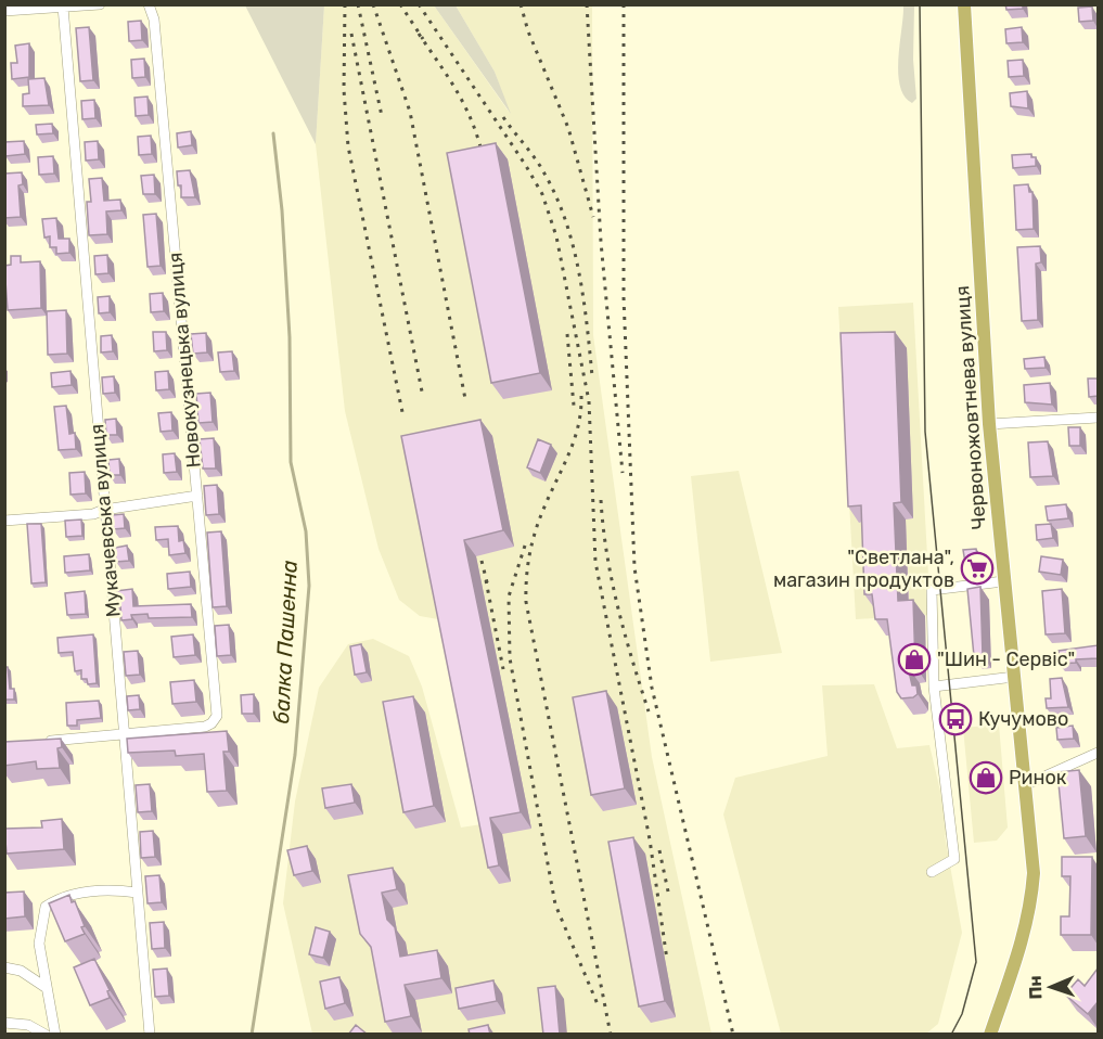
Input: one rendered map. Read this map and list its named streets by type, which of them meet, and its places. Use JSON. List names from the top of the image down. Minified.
{"streets":{"main road":["Червоножовтнева вулиця"],"street":["Новокузнецька вулиця","Мукачевська вулиця"]},"crossings":[["Новокузнецька вулиця","Мукачевська вулиця"]],"water":["балка Пашенна"],"places":{"supermarket":["\"Светлана\", магазин продуктов"],"shop":["\"Шин - Сервіс\"","Ринок"],"bus stop":["Кучумово"]},"north":"left"}
